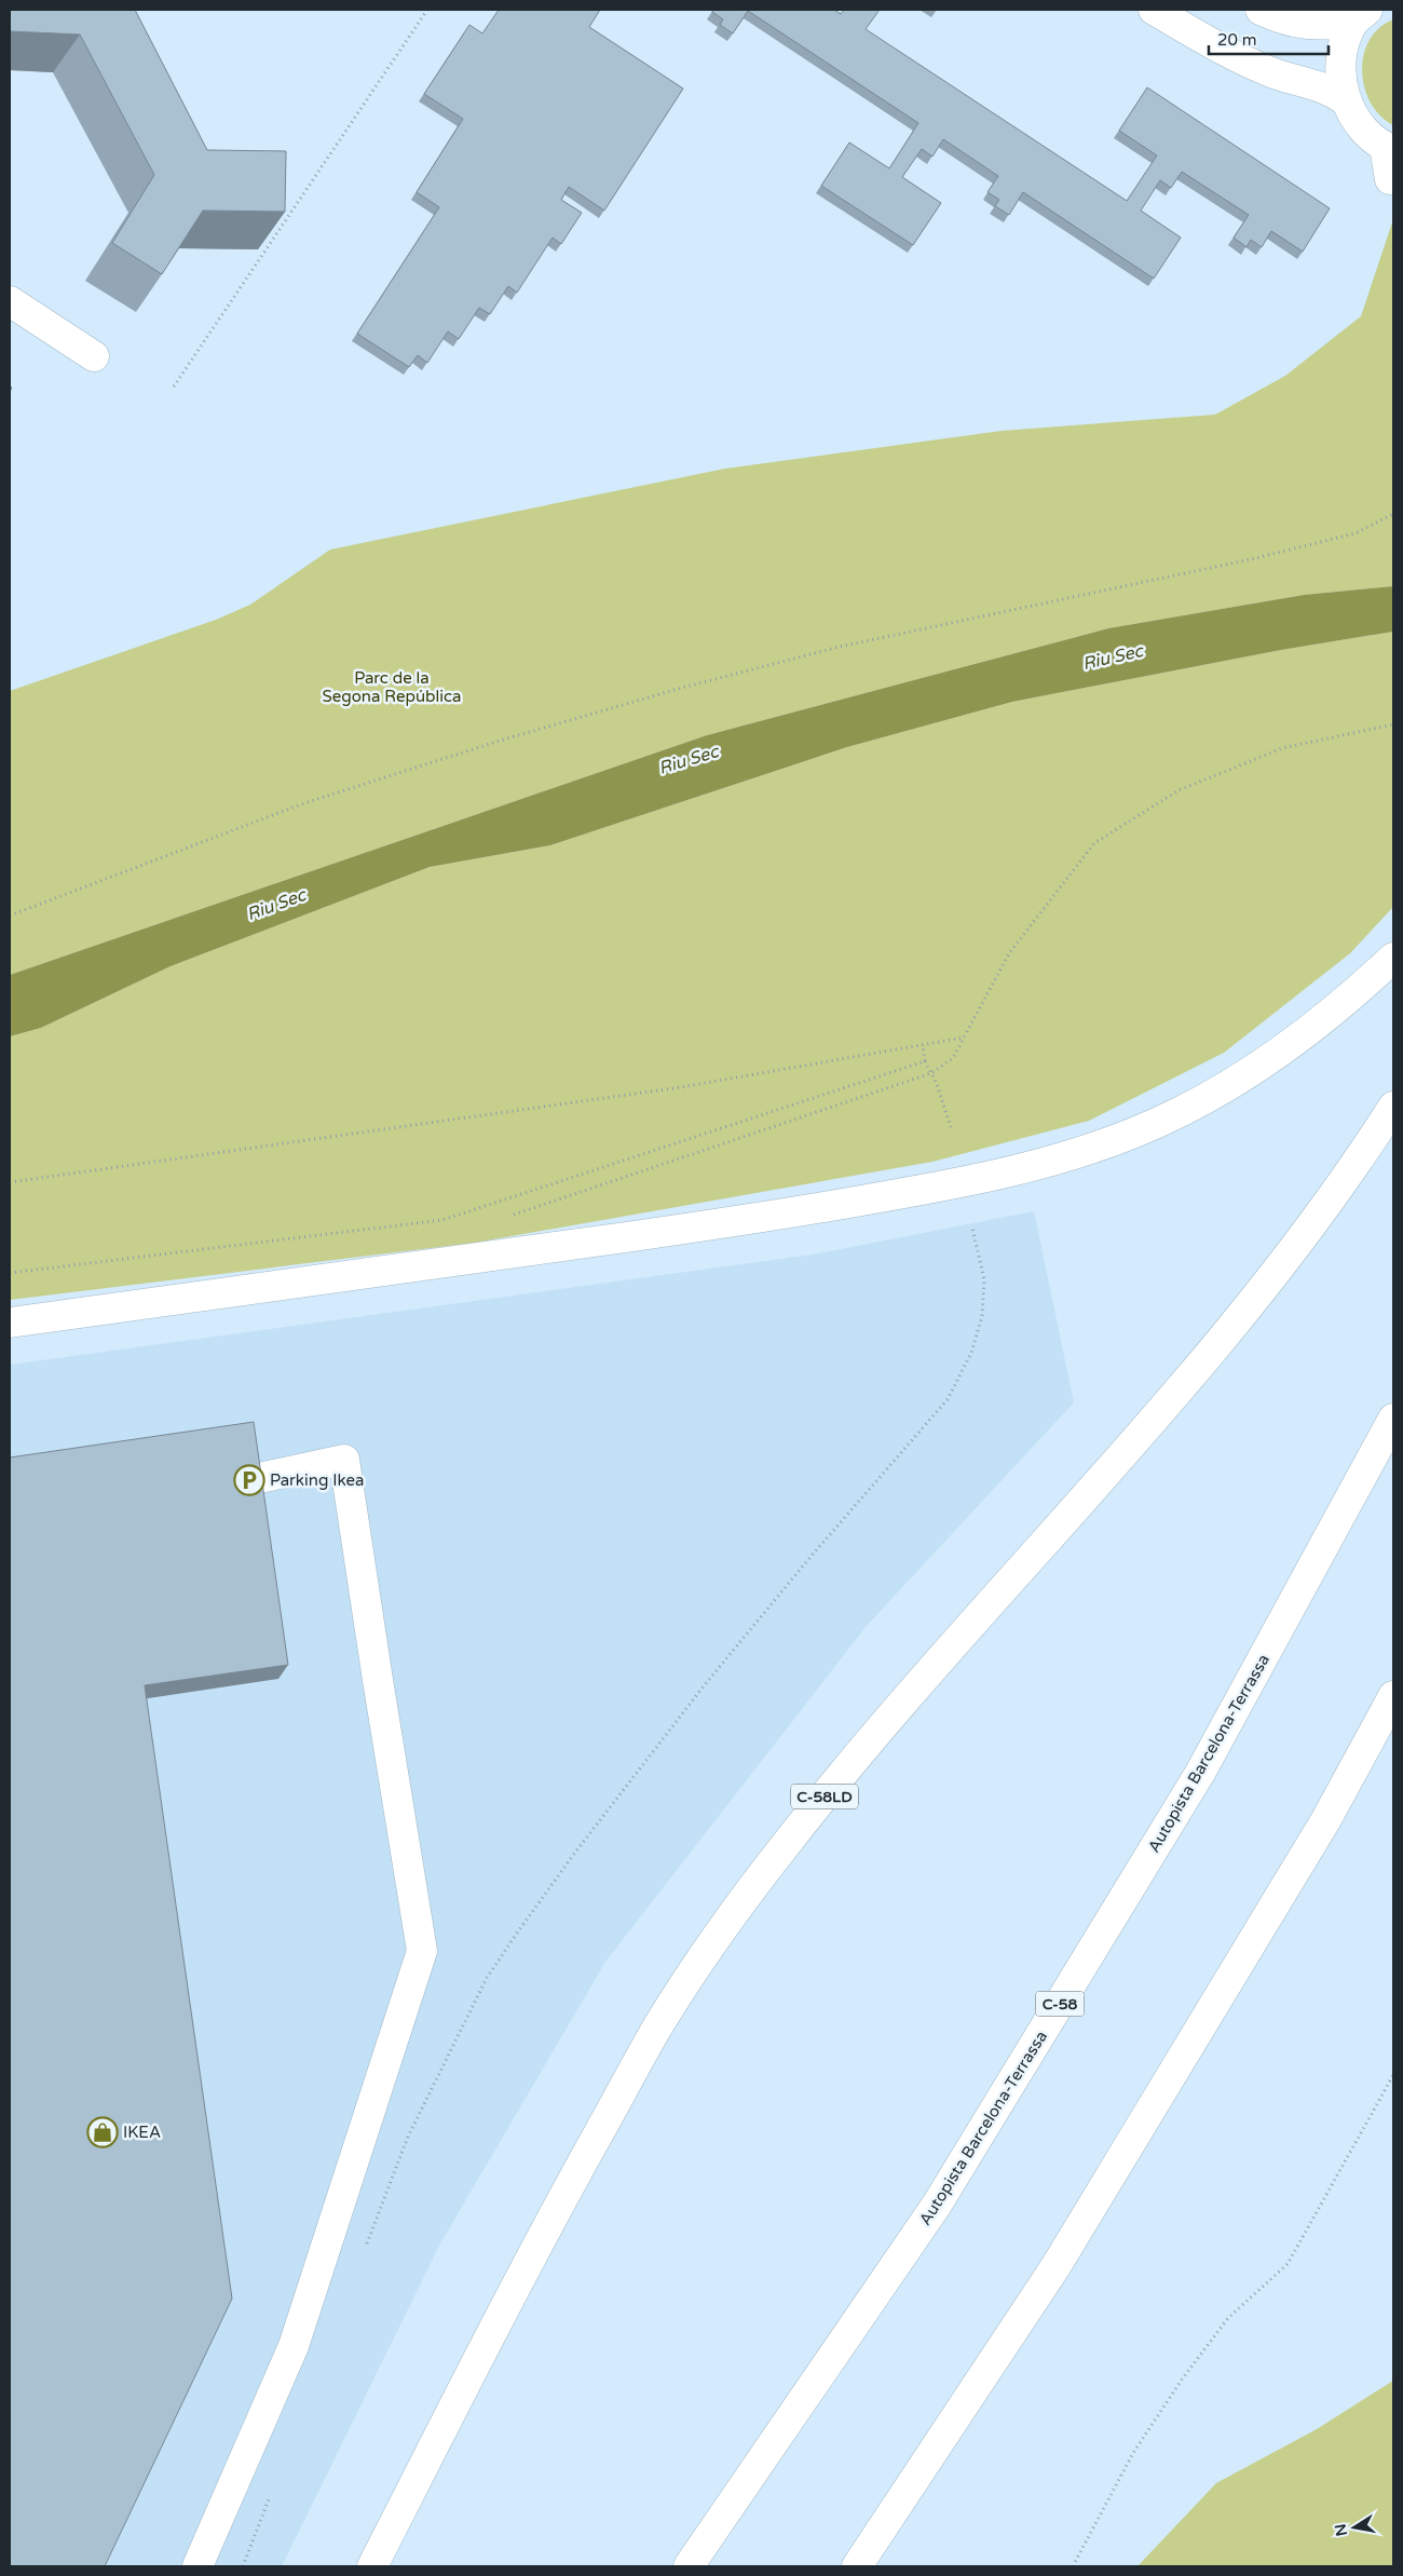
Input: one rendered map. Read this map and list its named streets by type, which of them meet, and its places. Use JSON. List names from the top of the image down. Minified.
{"streets":{"main road":["Autopista Barcelona-Terrassa","C-58LD","C-58"]},"water":["Riu Sec"],"parks":["Parc de la Segona República"],"places":{"parking":["Parking Ikea"],"shop":["IKEA"]},"scale_bar":"20 m","north":"left"}
